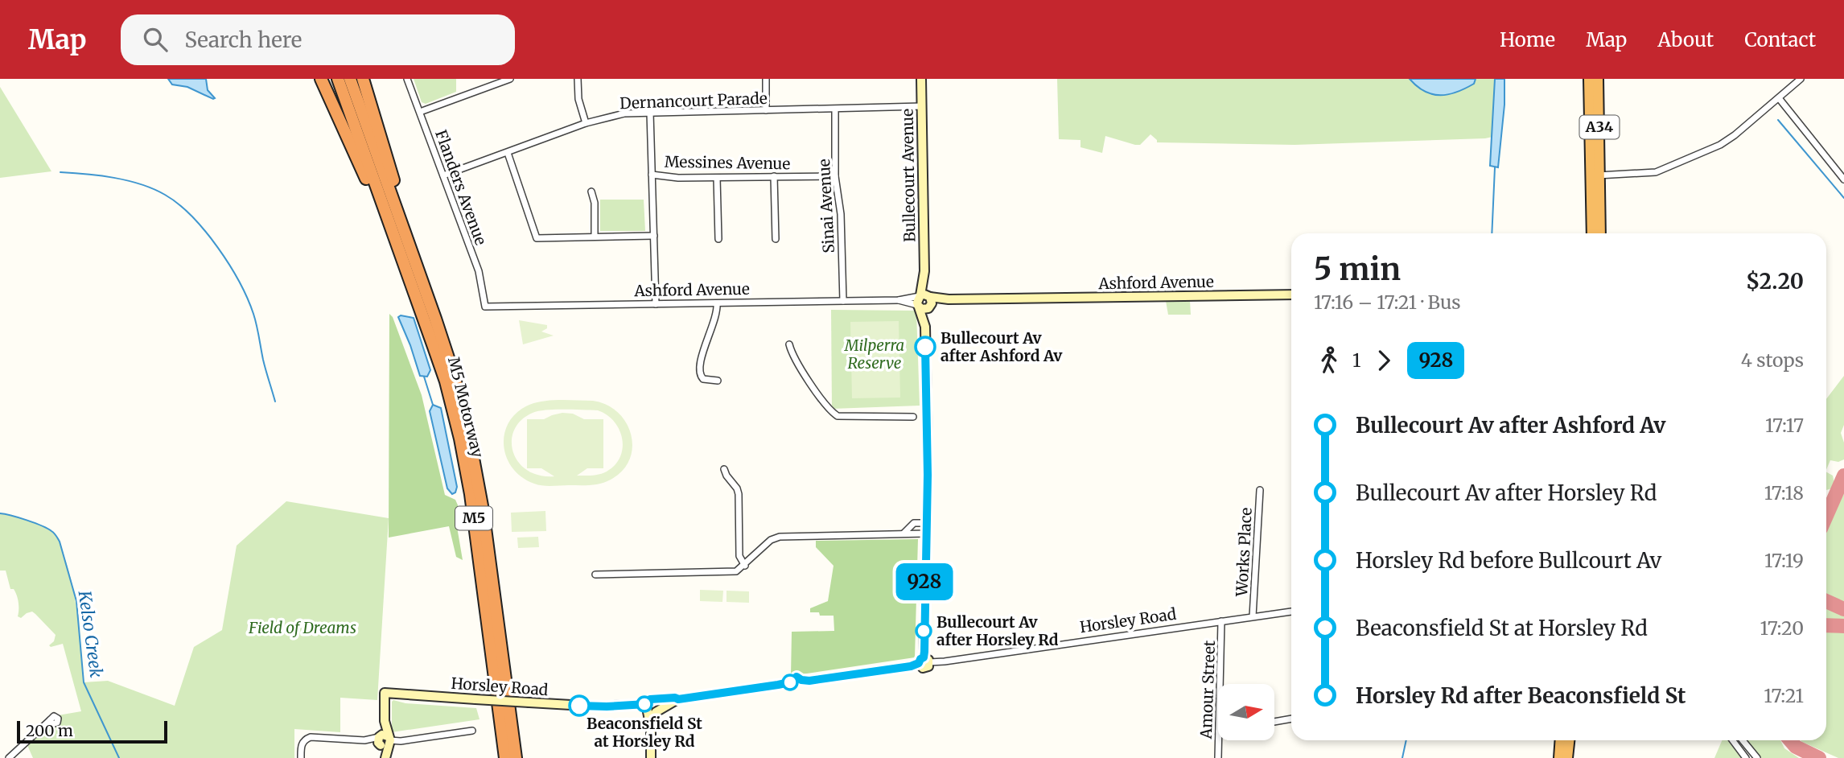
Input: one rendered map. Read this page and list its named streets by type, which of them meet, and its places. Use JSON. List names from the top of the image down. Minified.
{"streets":{"highway":["A34","M5 Motorway","M5"],"main road":["Bullecourt Avenue","Ashford Avenue","Horsley Road"],"street":["Dernancourt Parade","Messines Avenue","Flanders Avenue","Sinai Avenue","Works Place","Amour Street"]},"crossings":[["Dernancourt Parade","Bullecourt Avenue"],["Dernancourt Parade","Flanders Avenue"],["Dernancourt Parade","Sinai Avenue"],["Messines Avenue","Sinai Avenue"],["Bullecourt Avenue","Ashford Avenue"],["Bullecourt Avenue","Horsley Road"],["Flanders Avenue","Ashford Avenue"],["Sinai Avenue","Ashford Avenue"],["Works Place","Horsley Road"],["Horsley Road","Amour Street"]],"water":["Kelso Creek"],"parks":["Milperra Reserve","Field of Dreams"],"places":["Bullecourt Av after Ashford Av","Bullecourt Av after Horsley Rd","Beaconsfield St at Horsley Rd"],"lines":["bus line 928"],"scale_bar":"200 m","north":"right","page":{"header":"Map","search":"Search here","nav":["Home","Map","About","Contact"],"on_map":"928","heading":["5 min","17:16 – 17:21 · Bus","$2.20"],"legs":["1","928","4 stops"],"list":[{"name":"Bullecourt Av after Ashford Av","value":"17:17"},{"name":"Bullecourt Av after Horsley Rd","value":"17:18"},{"name":"Horsley Rd before Bullcourt Av","value":"17:19"},{"name":"Beaconsfield St at Horsley Rd","value":"17:20"},{"name":"Horsley Rd after Beaconsfield St","value":"17:21"}],"scale":"200 m"}}
